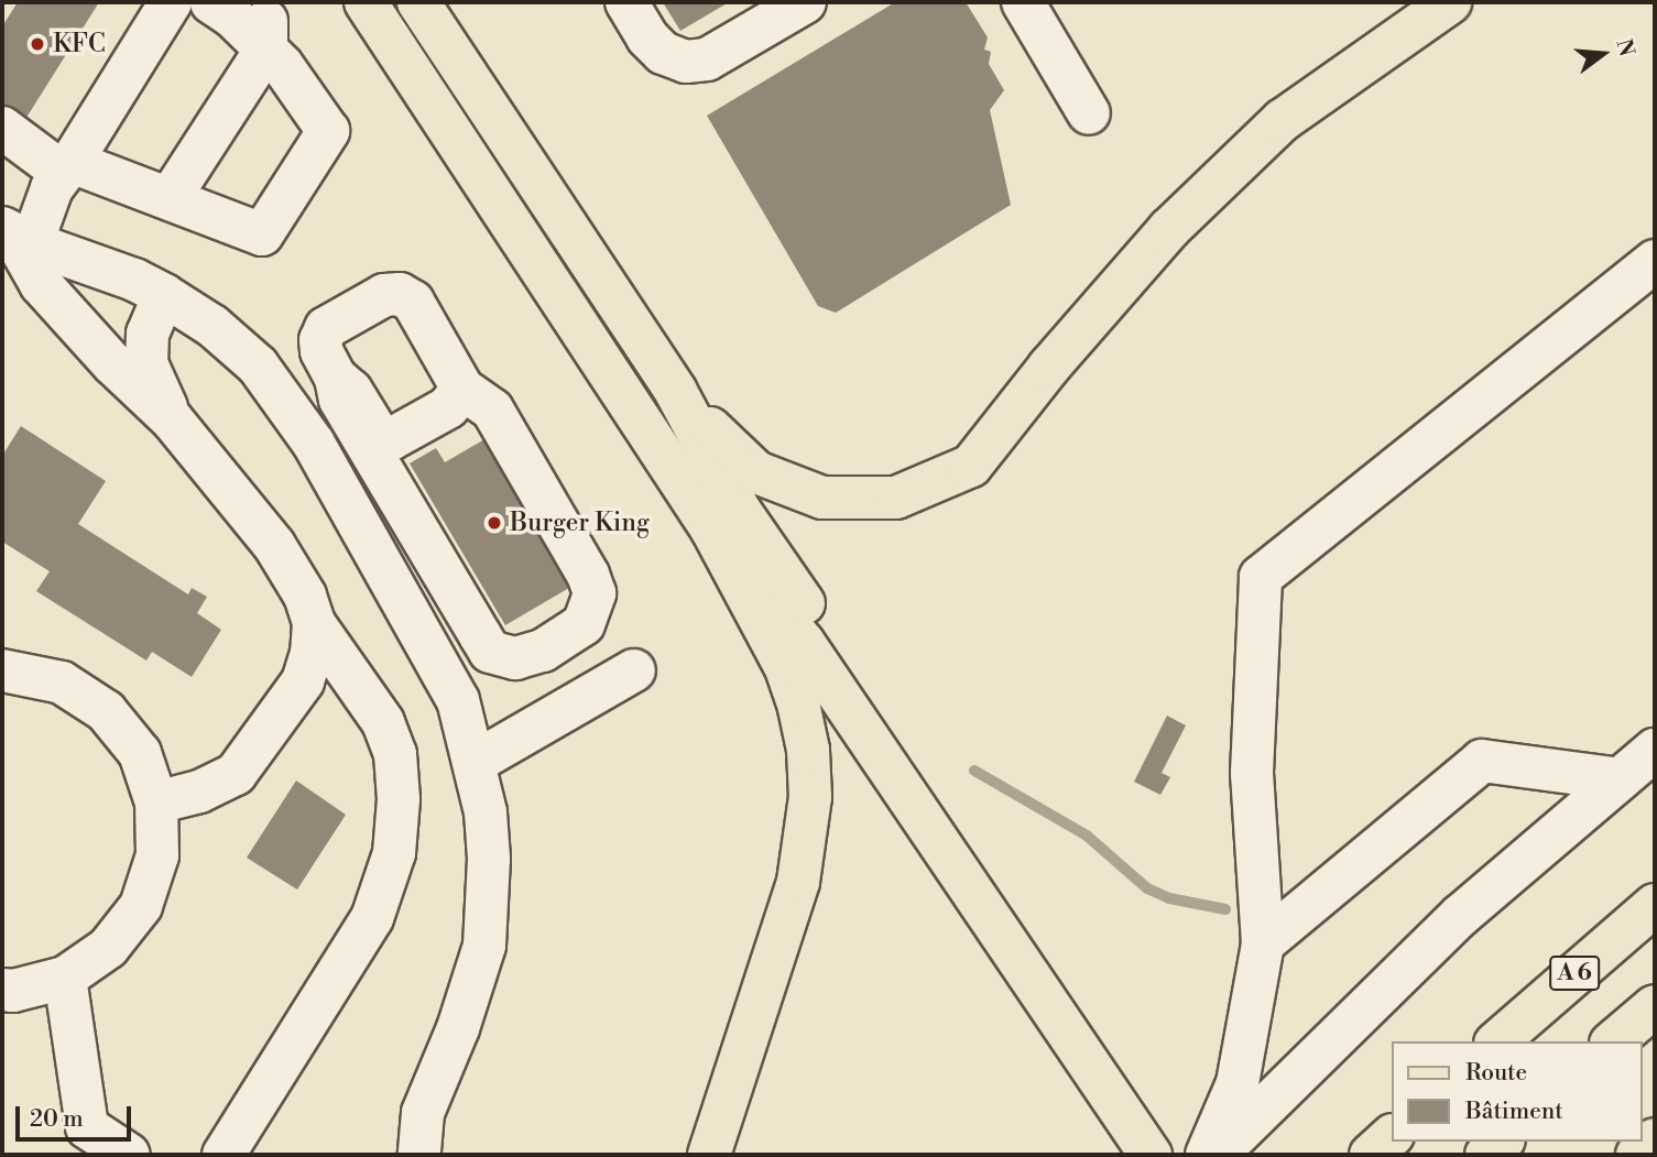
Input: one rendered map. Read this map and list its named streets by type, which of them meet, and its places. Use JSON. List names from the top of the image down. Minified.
{"streets":{"main road":["A 6"]},"places":["KFC","Burger King"],"legend":["Route","Bâtiment"],"scale_bar":"20 m","north":"right"}
